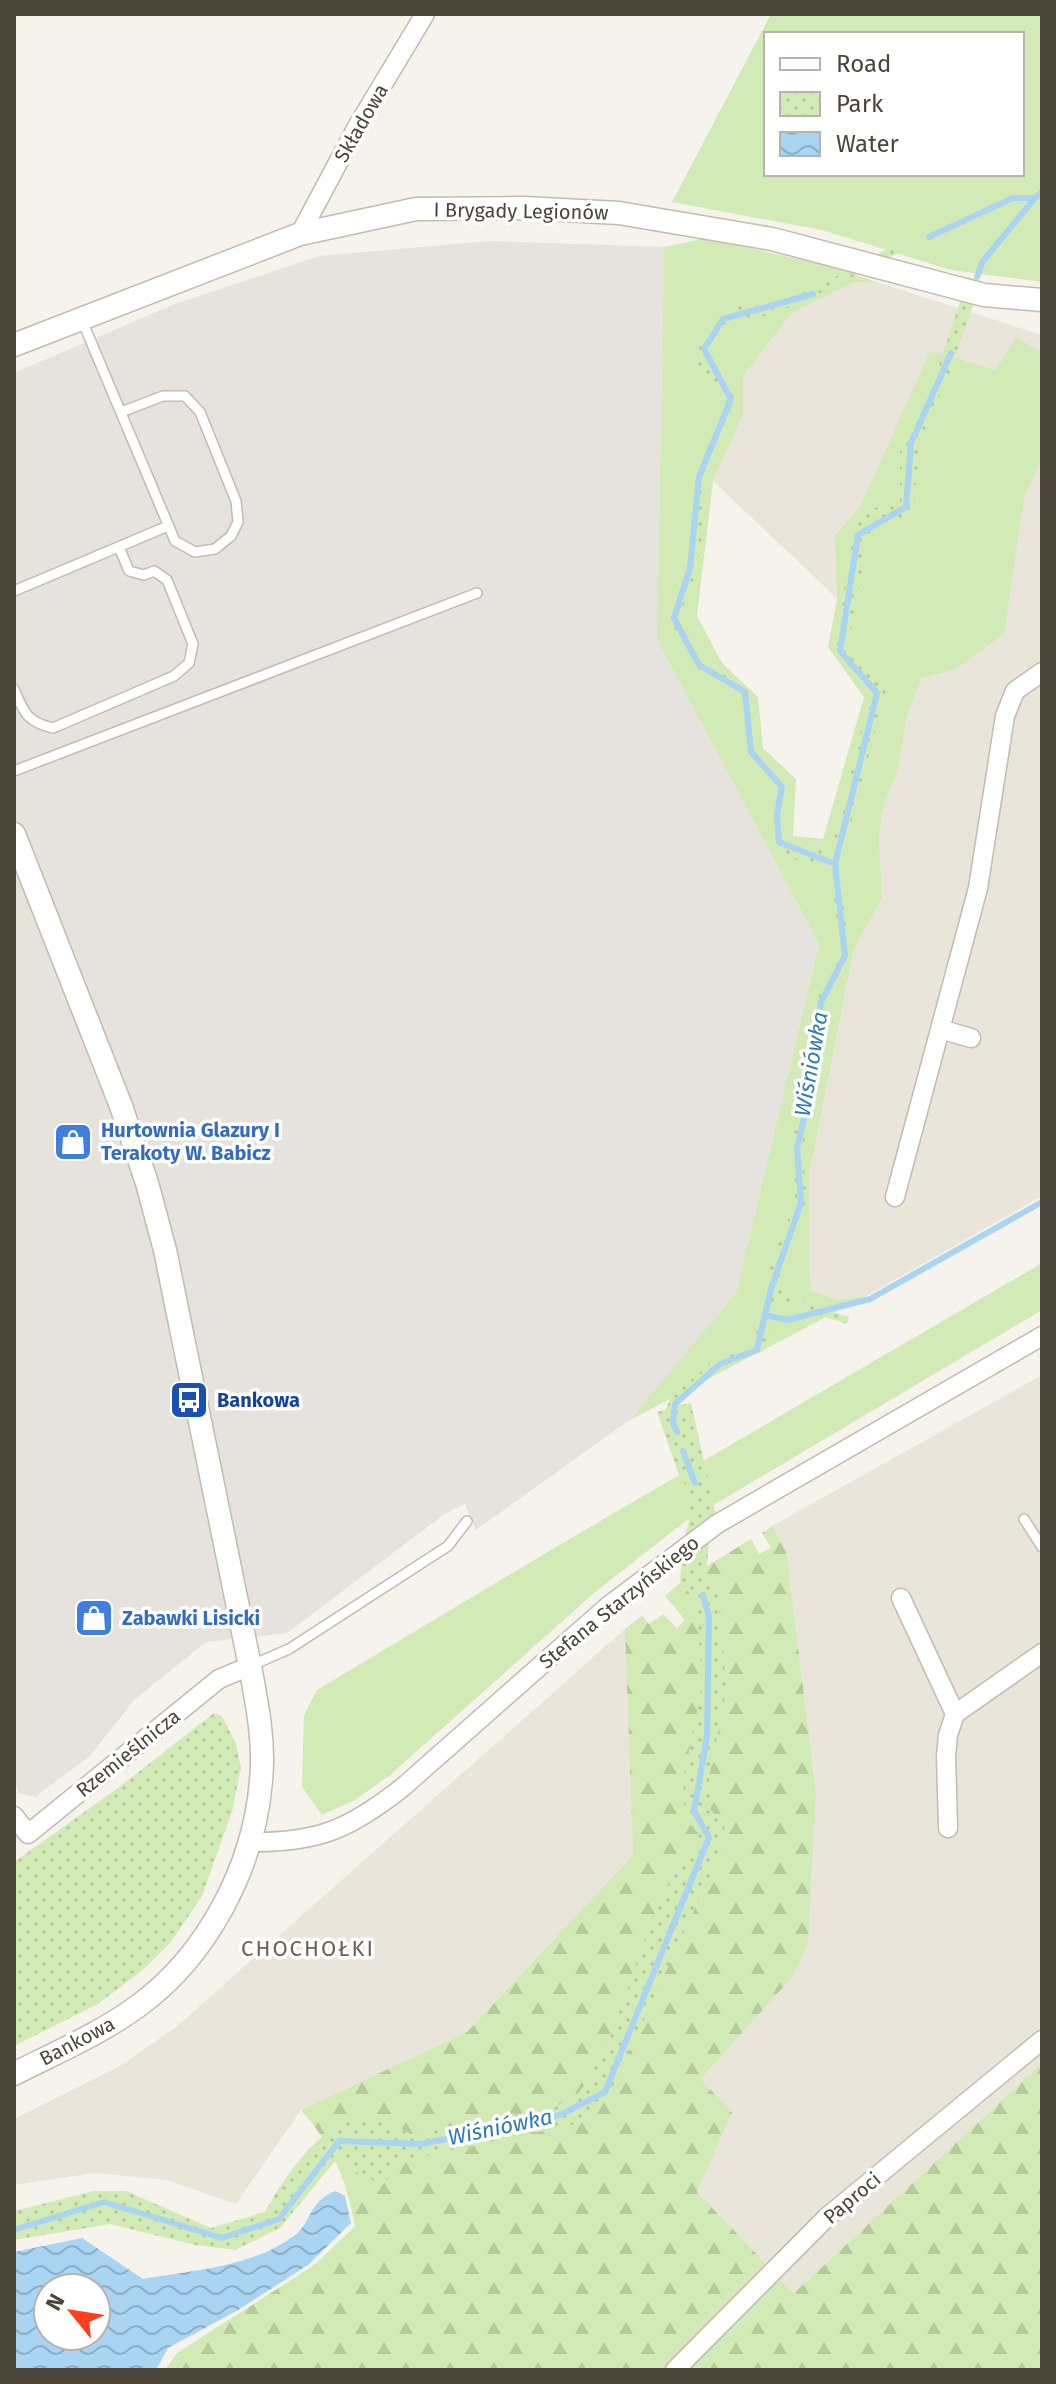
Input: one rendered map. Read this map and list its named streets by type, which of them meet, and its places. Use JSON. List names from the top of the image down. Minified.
{"streets":{"street":["Składowa","I Brygady Legionów","Stefana Starzyńskiego","Rzemieślnicza","Bankowa","Paproci"]},"crossings":[["Składowa","I Brygady Legionów"],["Stefana Starzyńskiego","Bankowa"],["Rzemieślnicza","Bankowa"]],"districts":["CHOCHOŁKI"],"water":["Wiśniówka"],"places":{"shop":["Hurtownia Glazury I Terakoty W. Babicz","Zabawki Lisicki"],"bus stop":["Bankowa"]},"legend":["Road","Park","Water"],"north":"top left"}
